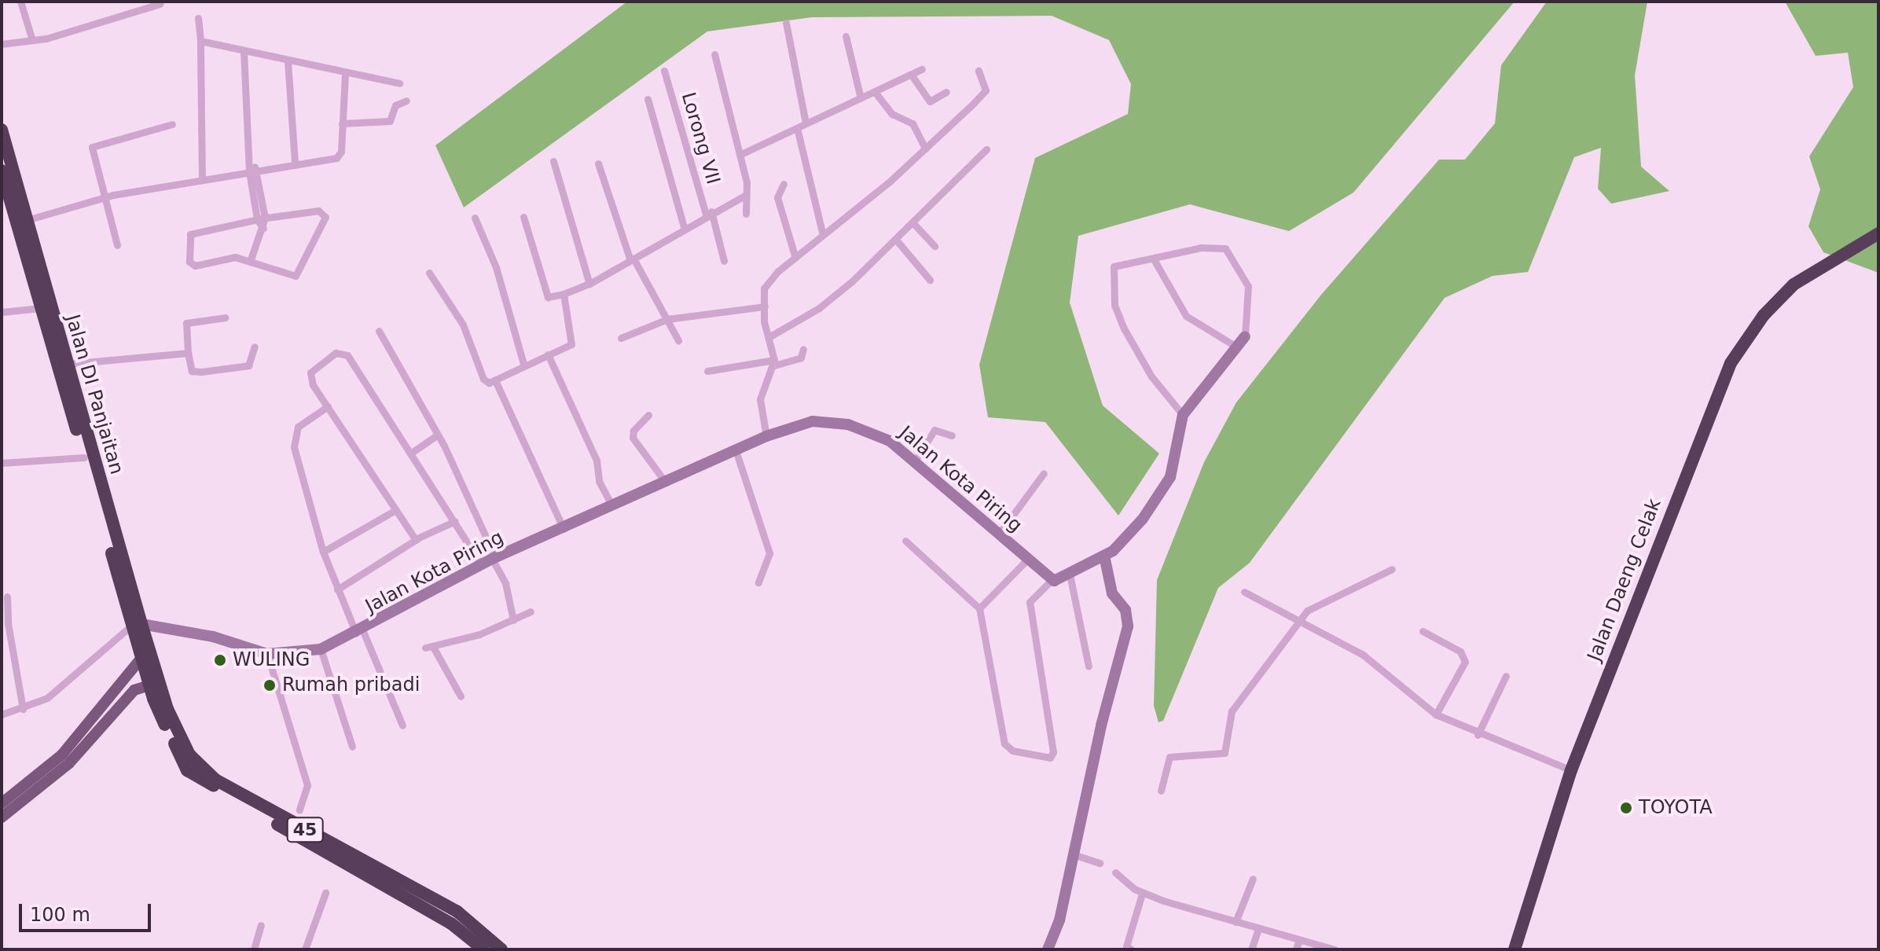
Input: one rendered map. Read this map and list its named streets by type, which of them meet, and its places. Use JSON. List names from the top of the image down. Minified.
{"streets":{"highway":["Jalan DI Panjaitan","Jalan Daeng Celak","45"],"street":["Lorong VII","Jalan Kota Piring"]},"crossings":[["Jalan DI Panjaitan","Jalan Kota Piring"],["Jalan DI Panjaitan","45"]],"places":["WULING","Rumah pribadi","TOYOTA"],"scale_bar":"100 m"}
